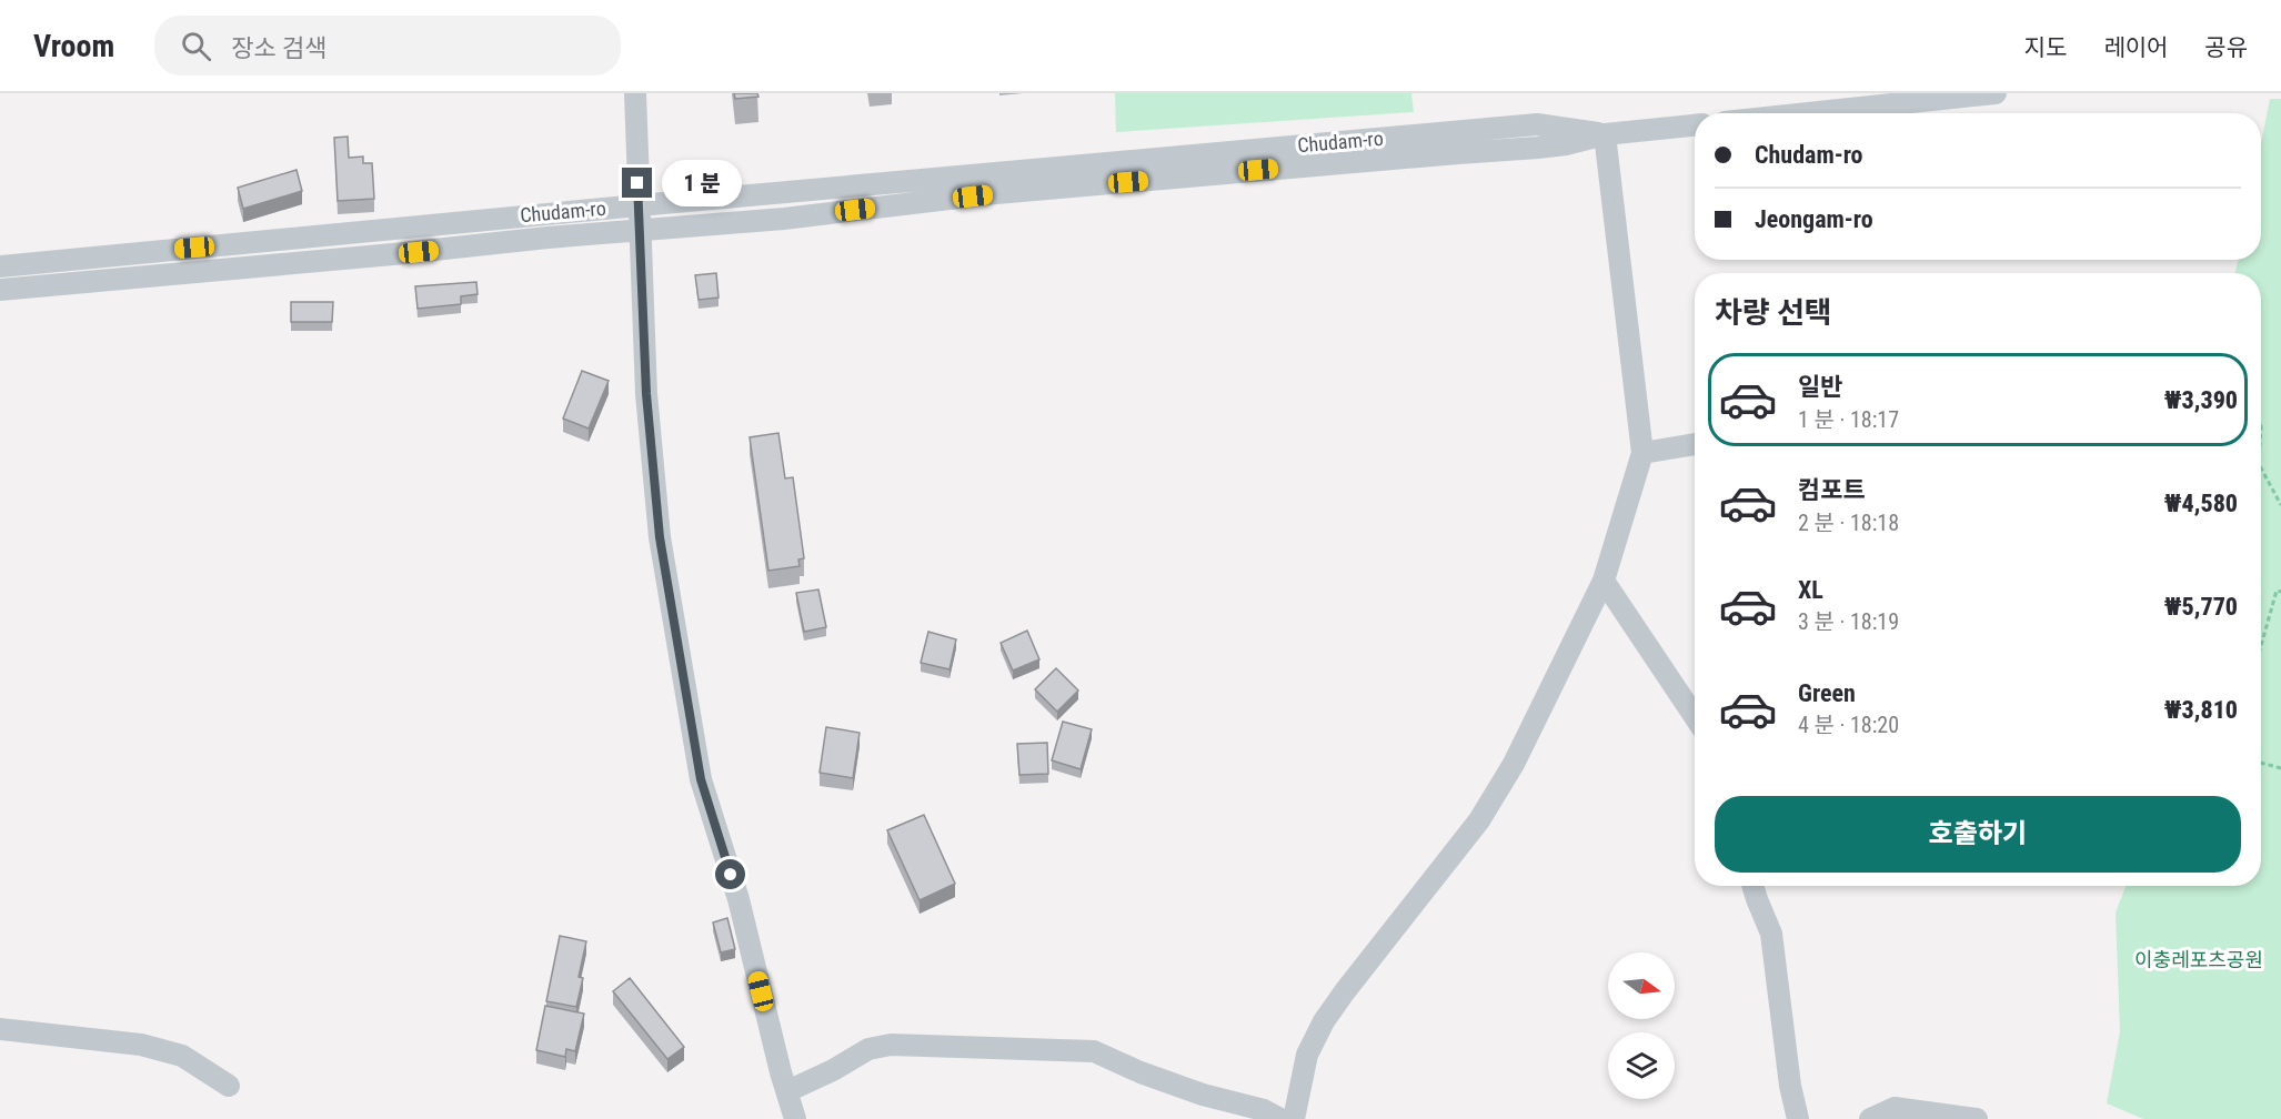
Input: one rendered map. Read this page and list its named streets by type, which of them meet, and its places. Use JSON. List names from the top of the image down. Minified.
{"streets":{"street":["Chudam-ro"]},"parks":["이충레포츠공원"],"north":"right","page":{"header":"Vroom","search":"장소 검색","nav":["지도","레이어","공유"],"banner":["Chudam-ro","Jeongam-ro"],"bubble":"1 분","heading":"차량 선택","list":[{"name":"일반","note":"1 분 · 18:17","value":"₩3,390"},{"name":"컴포트","note":"2 분 · 18:18","value":"₩4,580"},{"name":"XL","note":"3 분 · 18:19","value":"₩5,770"},{"name":"Green","note":"4 분 · 18:20","value":"₩3,810"}],"buttons":"호출하기"}}
